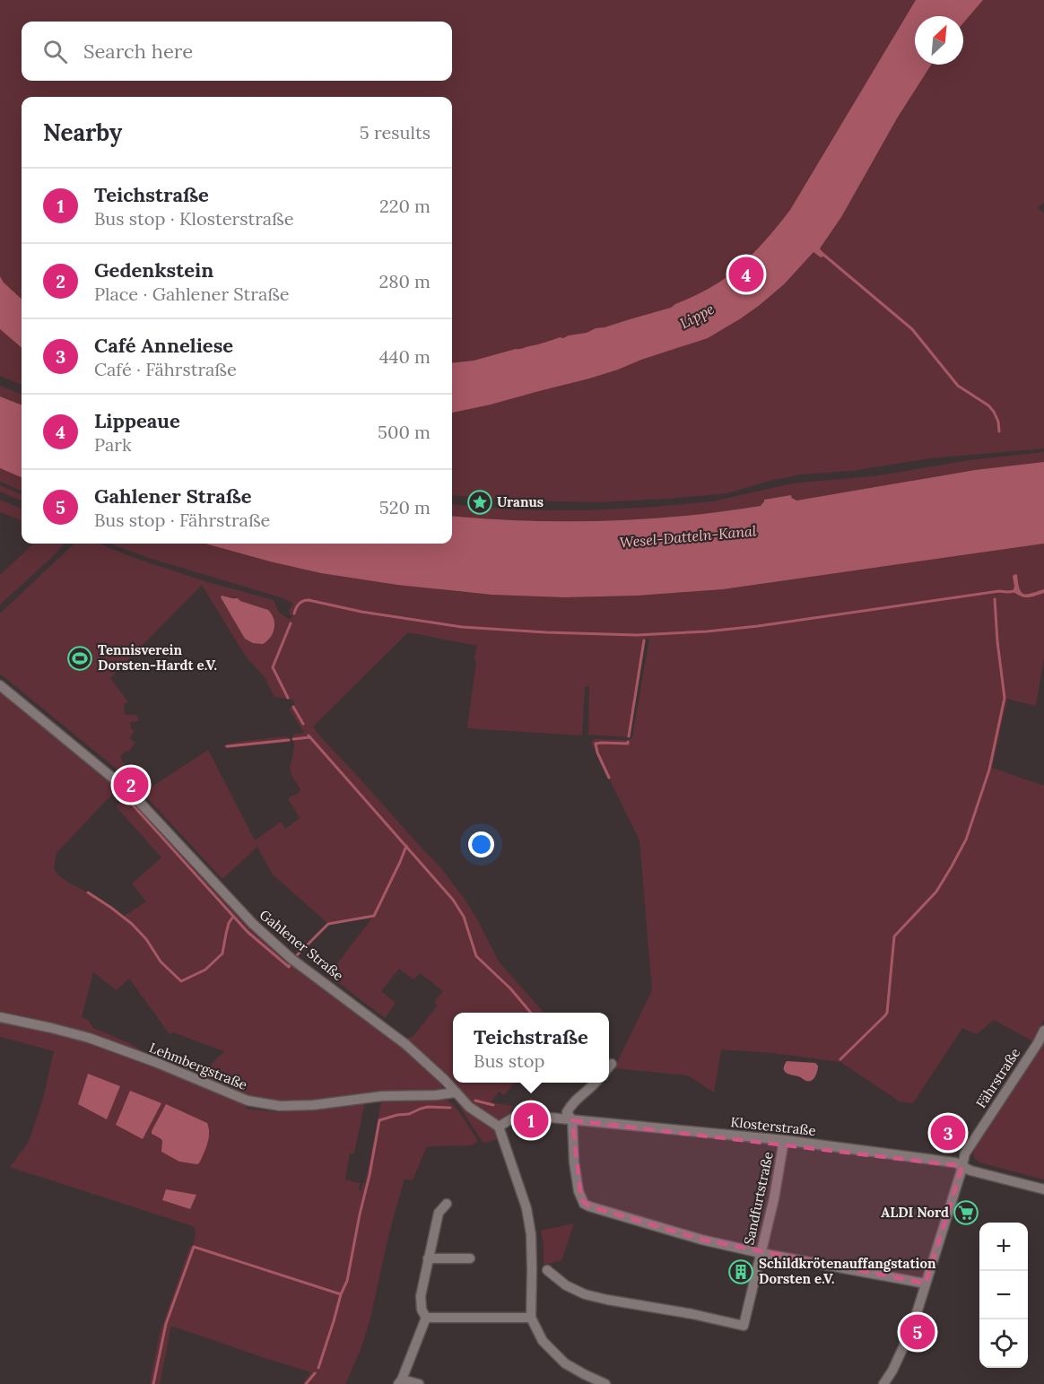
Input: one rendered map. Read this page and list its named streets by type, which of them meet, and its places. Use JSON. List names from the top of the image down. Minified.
{"streets":{"street":["Gahlener Straße","Lehmbergstraße","Fährstraße","Klosterstraße","Sandfurtstraße"]},"crossings":[["Gahlener Straße","Lehmbergstraße"],["Gahlener Straße","Klosterstraße"],["Fährstraße","Klosterstraße"],["Klosterstraße","Sandfurtstraße"]],"water":["Lippe","Wesel-Datteln-Kanal"],"places":{"place":["Uranus"],"sports":["Tennisverein Dorsten-Hardt e.V."],"supermarket":["ALDI Nord"],"building":["Schildkrötenauffangstation Dorsten e.V."]},"north":"top right","page":{"search":"Search here","heading":["Nearby","5 results"],"list":[{"mark":"1","name":"Teichstraße","note":"Bus stop · Klosterstraße","value":"220 m"},{"mark":"2","name":"Gedenkstein","note":"Place · Gahlener Straße","value":"280 m"},{"mark":"3","name":"Café Anneliese","note":"Café · Fährstraße","value":"440 m"},{"mark":"4","name":"Lippeaue","note":"Park","value":"500 m"},{"mark":"5","name":"Gahlener Straße","note":"Bus stop · Fährstraße","value":"520 m"}],"pins":["4","2","1","3","5"],"popup":["Teichstraße","Bus stop"],"map_buttons":["+","−"]}}
